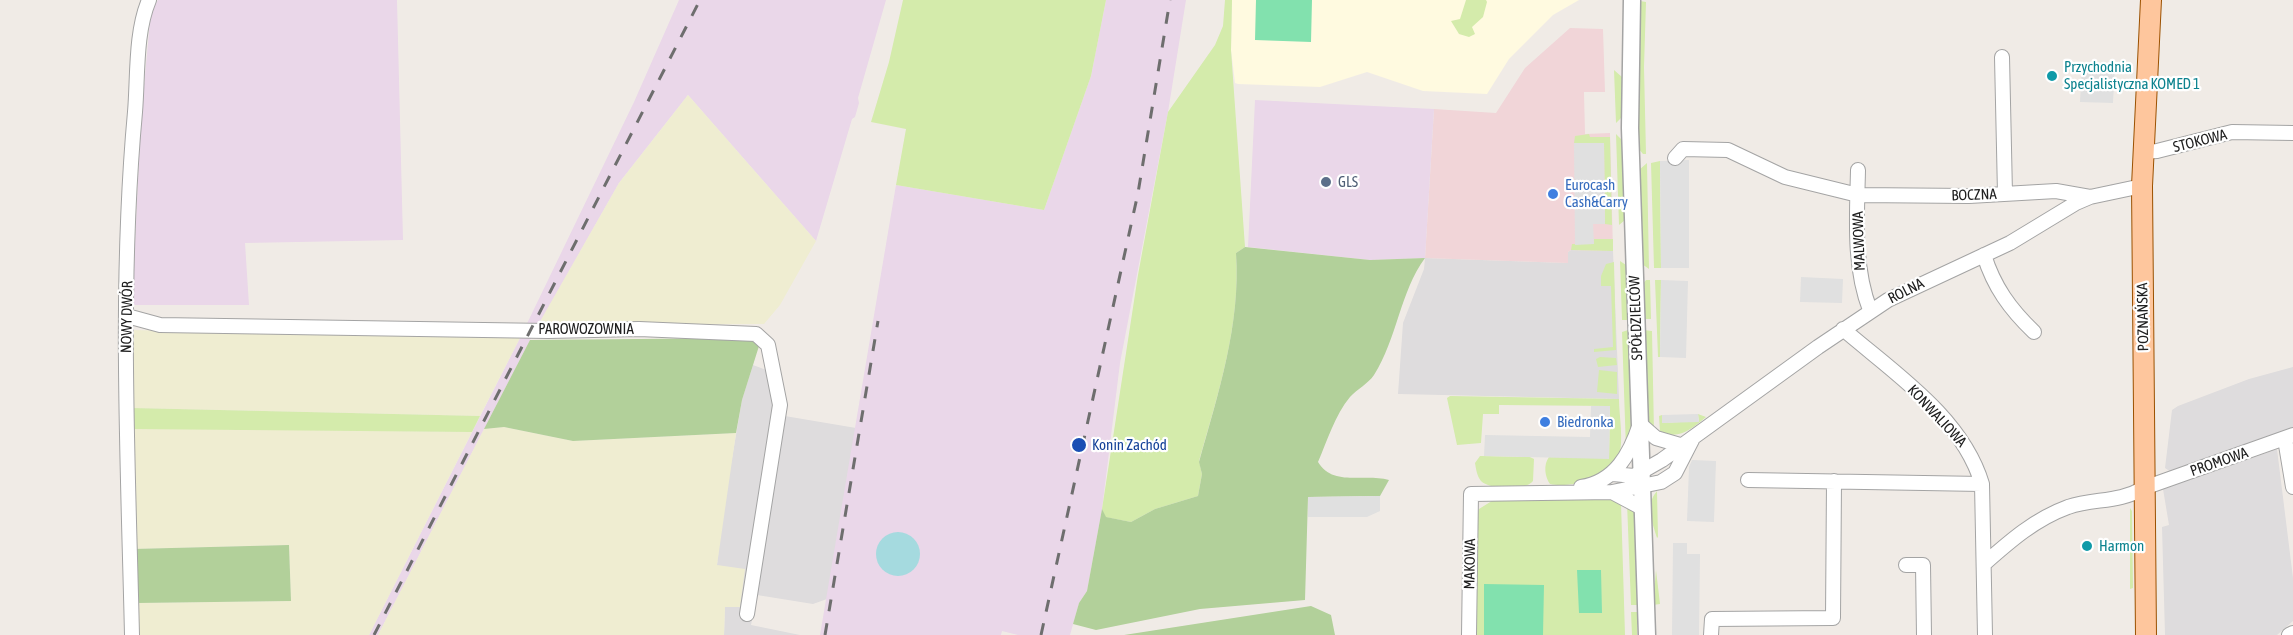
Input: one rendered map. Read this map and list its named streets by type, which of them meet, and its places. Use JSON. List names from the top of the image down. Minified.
{"streets":{"main road":["POZNAŃSKA"],"street":["STOKOWA","BOCZNA","MALWOWA","ROLNA","NOWY DWÓR","SPÓŁDZIELCÓW","PAROWOZOWNIA","KONWALIOWA","PROMOWA","MAKOWA"]},"crossings":[["STOKOWA","POZNAŃSKA"],["BOCZNA","MALWOWA"],["BOCZNA","ROLNA"],["MALWOWA","ROLNA"],["ROLNA","POZNAŃSKA"],["ROLNA","SPÓŁDZIELCÓW"],["ROLNA","KONWALIOWA"],["NOWY DWÓR","PAROWOZOWNIA"],["POZNAŃSKA","PROMOWA"]],"places":["Przychodnia Specjalistyczna KOMED 1","GLS","Eurocash Cash&Carry","Biedronka","Konin Zachód","Harmon"]}
